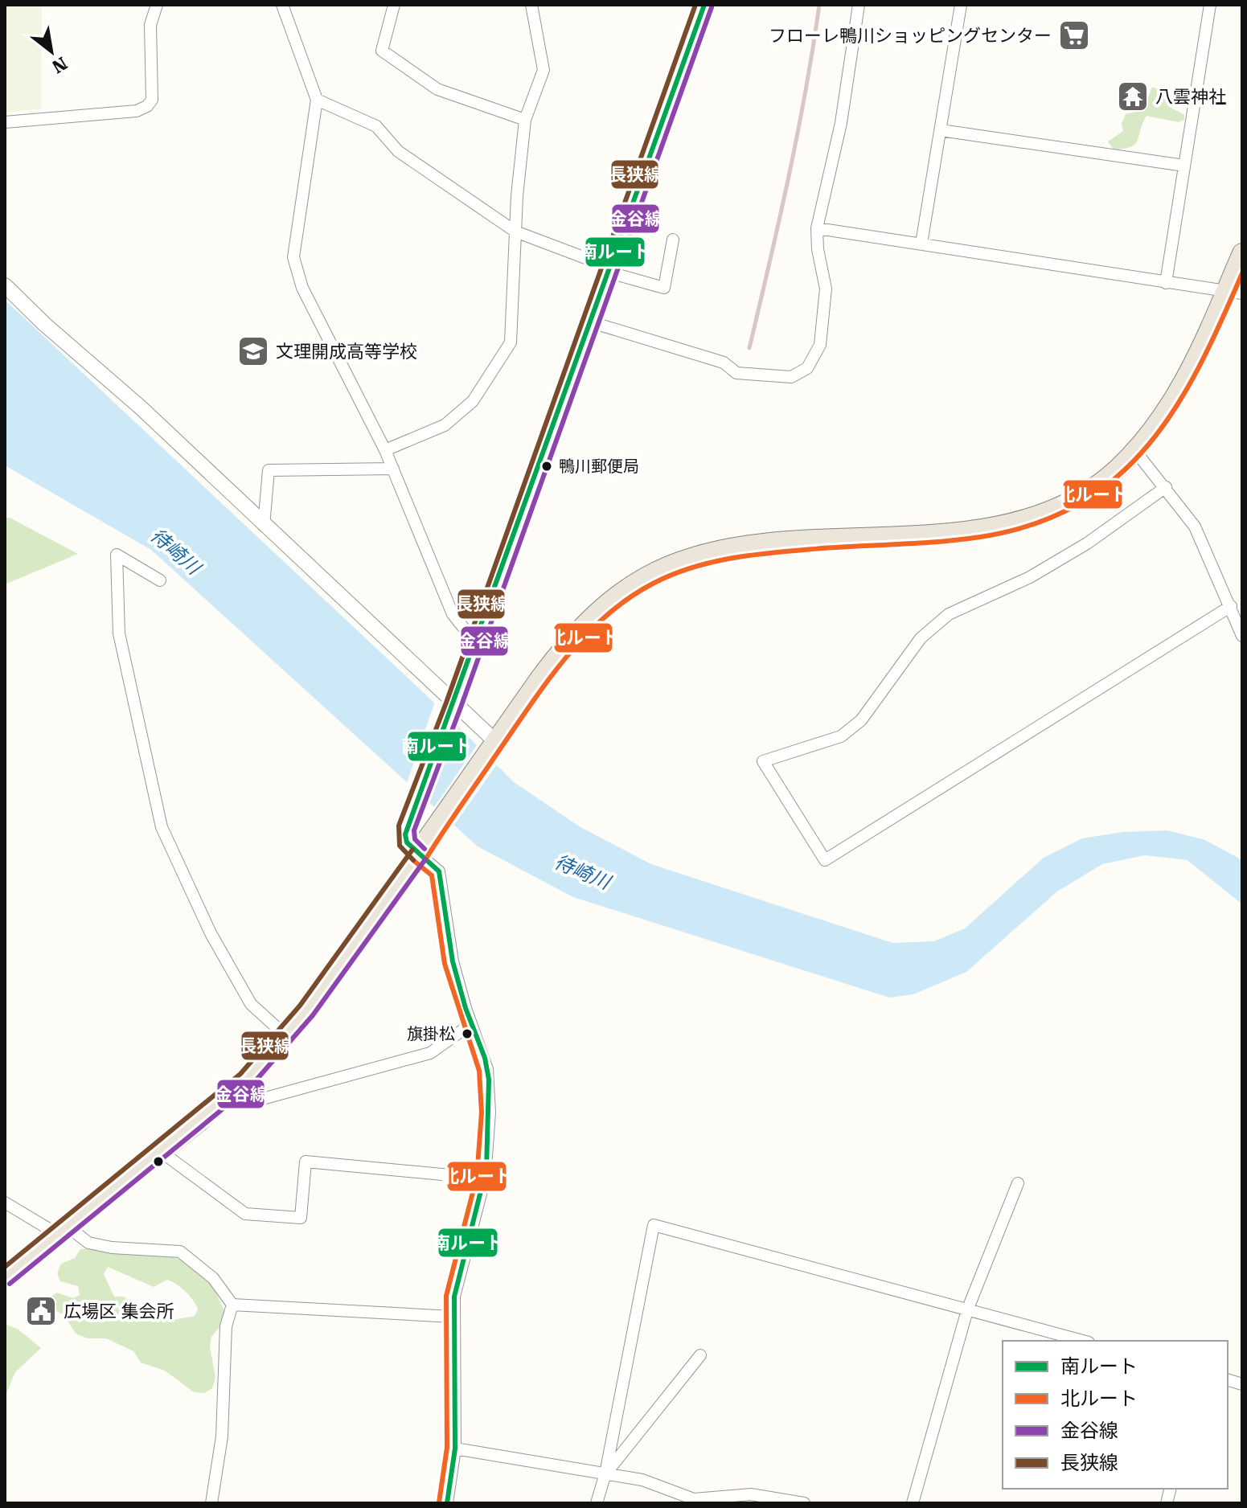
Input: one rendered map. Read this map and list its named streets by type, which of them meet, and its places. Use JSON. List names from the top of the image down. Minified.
{"water":["待崎川"],"places":{"supermarket":["フローレ鴨川ショッピングセンター"],"temple":["八雲神社"],"school or university":["文理開成高等学校"],"other":["鴨川郵便局","旗掛松"],"public building":["広場区 集会所"]},"lines":["transit line 南ルート","transit line 長狭線","transit line 金谷線","transit line 北ルート"],"legend":["南ルート","北ルート","金谷線","長狭線"],"north":"bottom right"}
